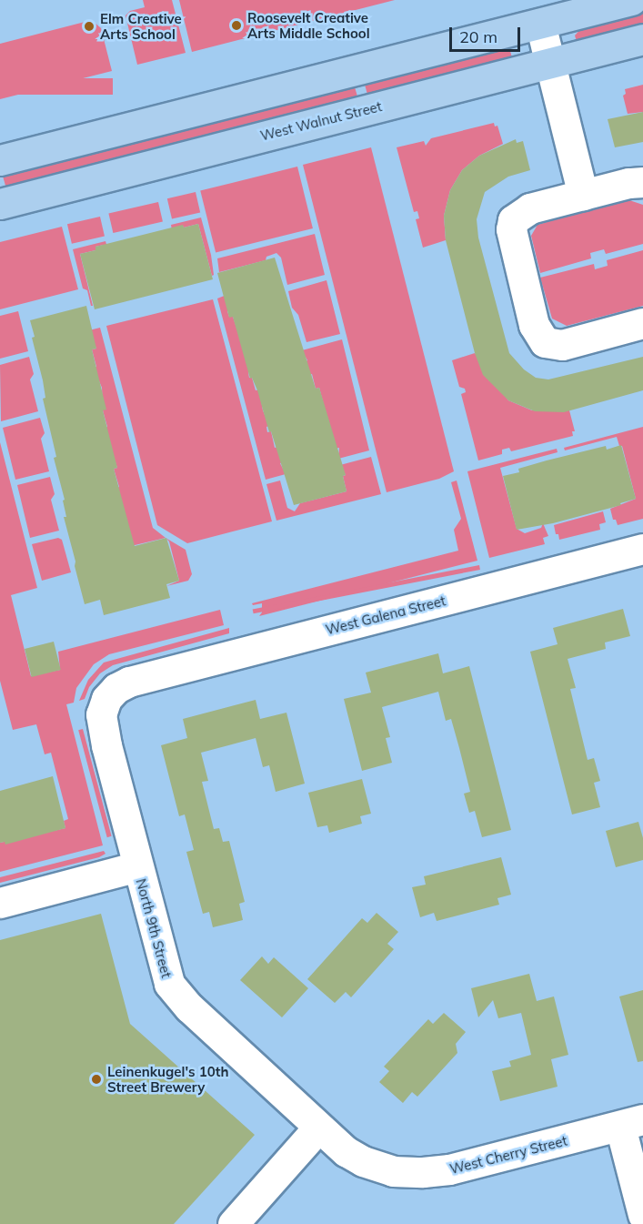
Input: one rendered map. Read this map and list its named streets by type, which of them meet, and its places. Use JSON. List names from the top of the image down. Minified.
{"streets":{"main road":["West Walnut Street"],"street":["West Galena Street","North 9th Street","West Cherry Street"]},"crossings":[["West Galena Street","North 9th Street"],["North 9th Street","West Cherry Street"]],"places":["Roosevelt Creative Arts Middle School","Elm Creative Arts School","Leinenkugel's 10th Street Brewery"],"scale_bar":"20 m"}
